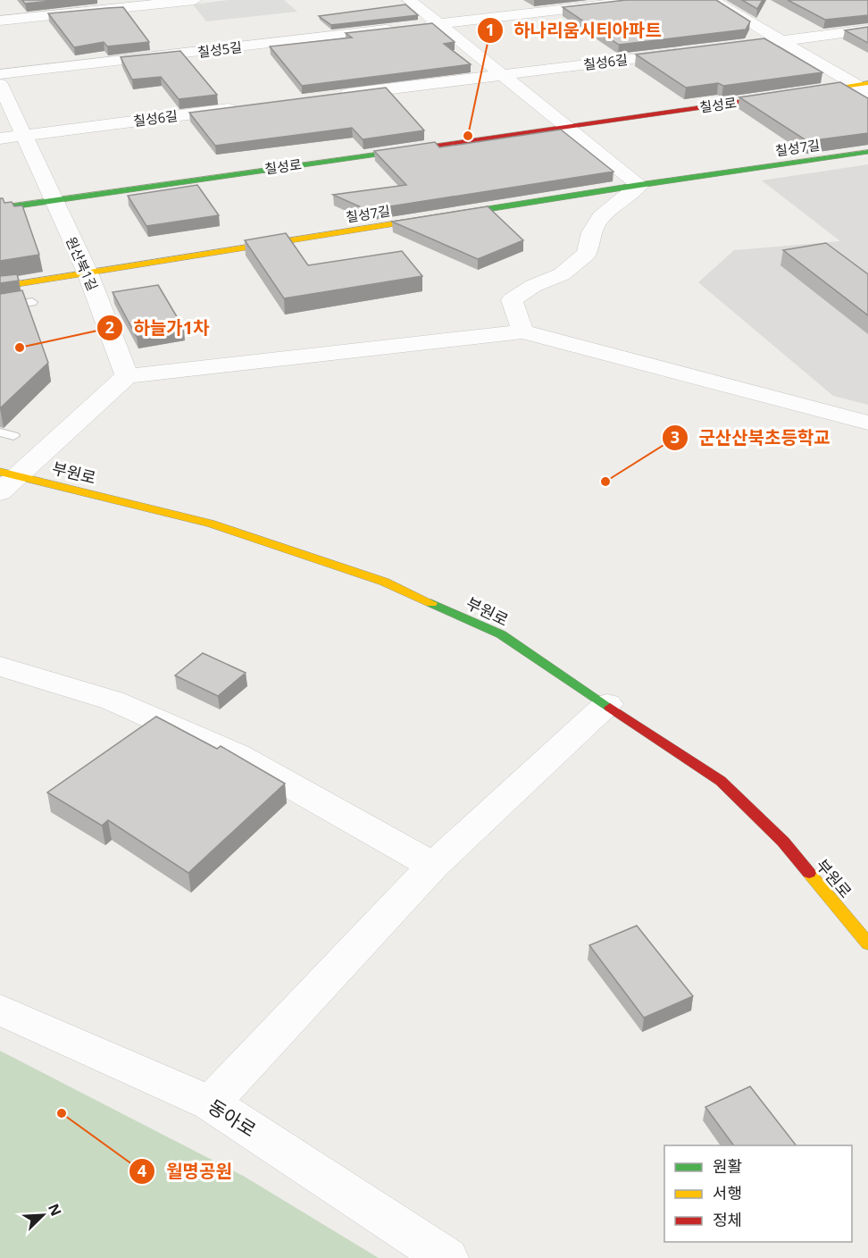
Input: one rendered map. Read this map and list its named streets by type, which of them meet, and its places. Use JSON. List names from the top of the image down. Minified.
{"streets":{"street":["칠성5길","칠성6길","칠성로","칠성7길","원산북1길","부원로","동아로"]},"crossings":[["칠성6길","원산북1길"],["칠성로","원산북1길"],["칠성7길","원산북1길"]],"places":["하나리움시티아파트","하늘가1차","군산산북초등학교","월명공원"],"legend":["원활","서행","정체"],"north":"top right"}
